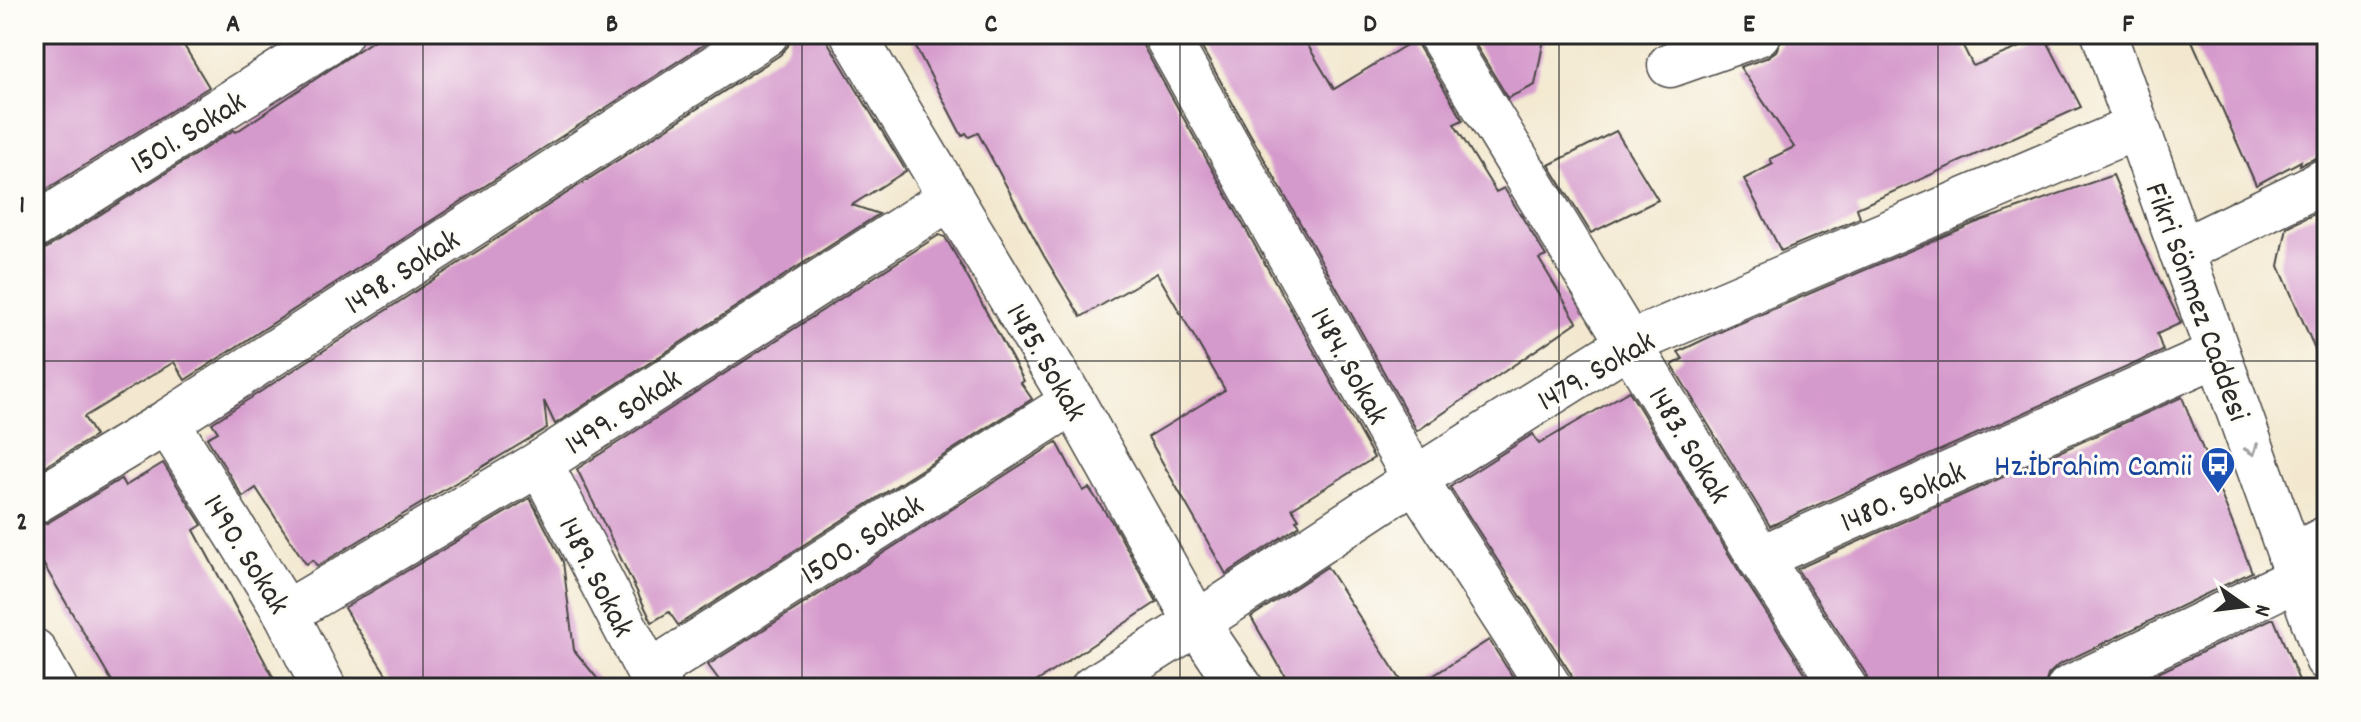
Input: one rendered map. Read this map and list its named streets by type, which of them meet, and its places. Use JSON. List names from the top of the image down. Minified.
{"streets":{"street":["1501. Sokak","1498. Sokak","Fikri Sönmez Caddesi","1485. Sokak","1484. Sokak","1479. Sokak","1499. Sokak","1483. Sokak","1480. Sokak","1500. Sokak","1490. Sokak","1489. Sokak"]},"crossings":[["1498. Sokak","1490. Sokak"],["Fikri Sönmez Caddesi","1479. Sokak"],["Fikri Sönmez Caddesi","1480. Sokak"],["1485. Sokak","1479. Sokak"],["1485. Sokak","1499. Sokak"],["1485. Sokak","1500. Sokak"],["1484. Sokak","1479. Sokak"],["1479. Sokak","1483. Sokak"],["1499. Sokak","1490. Sokak"],["1499. Sokak","1489. Sokak"],["1483. Sokak","1480. Sokak"],["1500. Sokak","1489. Sokak"]],"places":{"bus stop":["Hz.İbrahim Camii"]},"north":"right","grid":{"columns":["A","B","C","D","E","F"],"rows":["1","2"]}}
